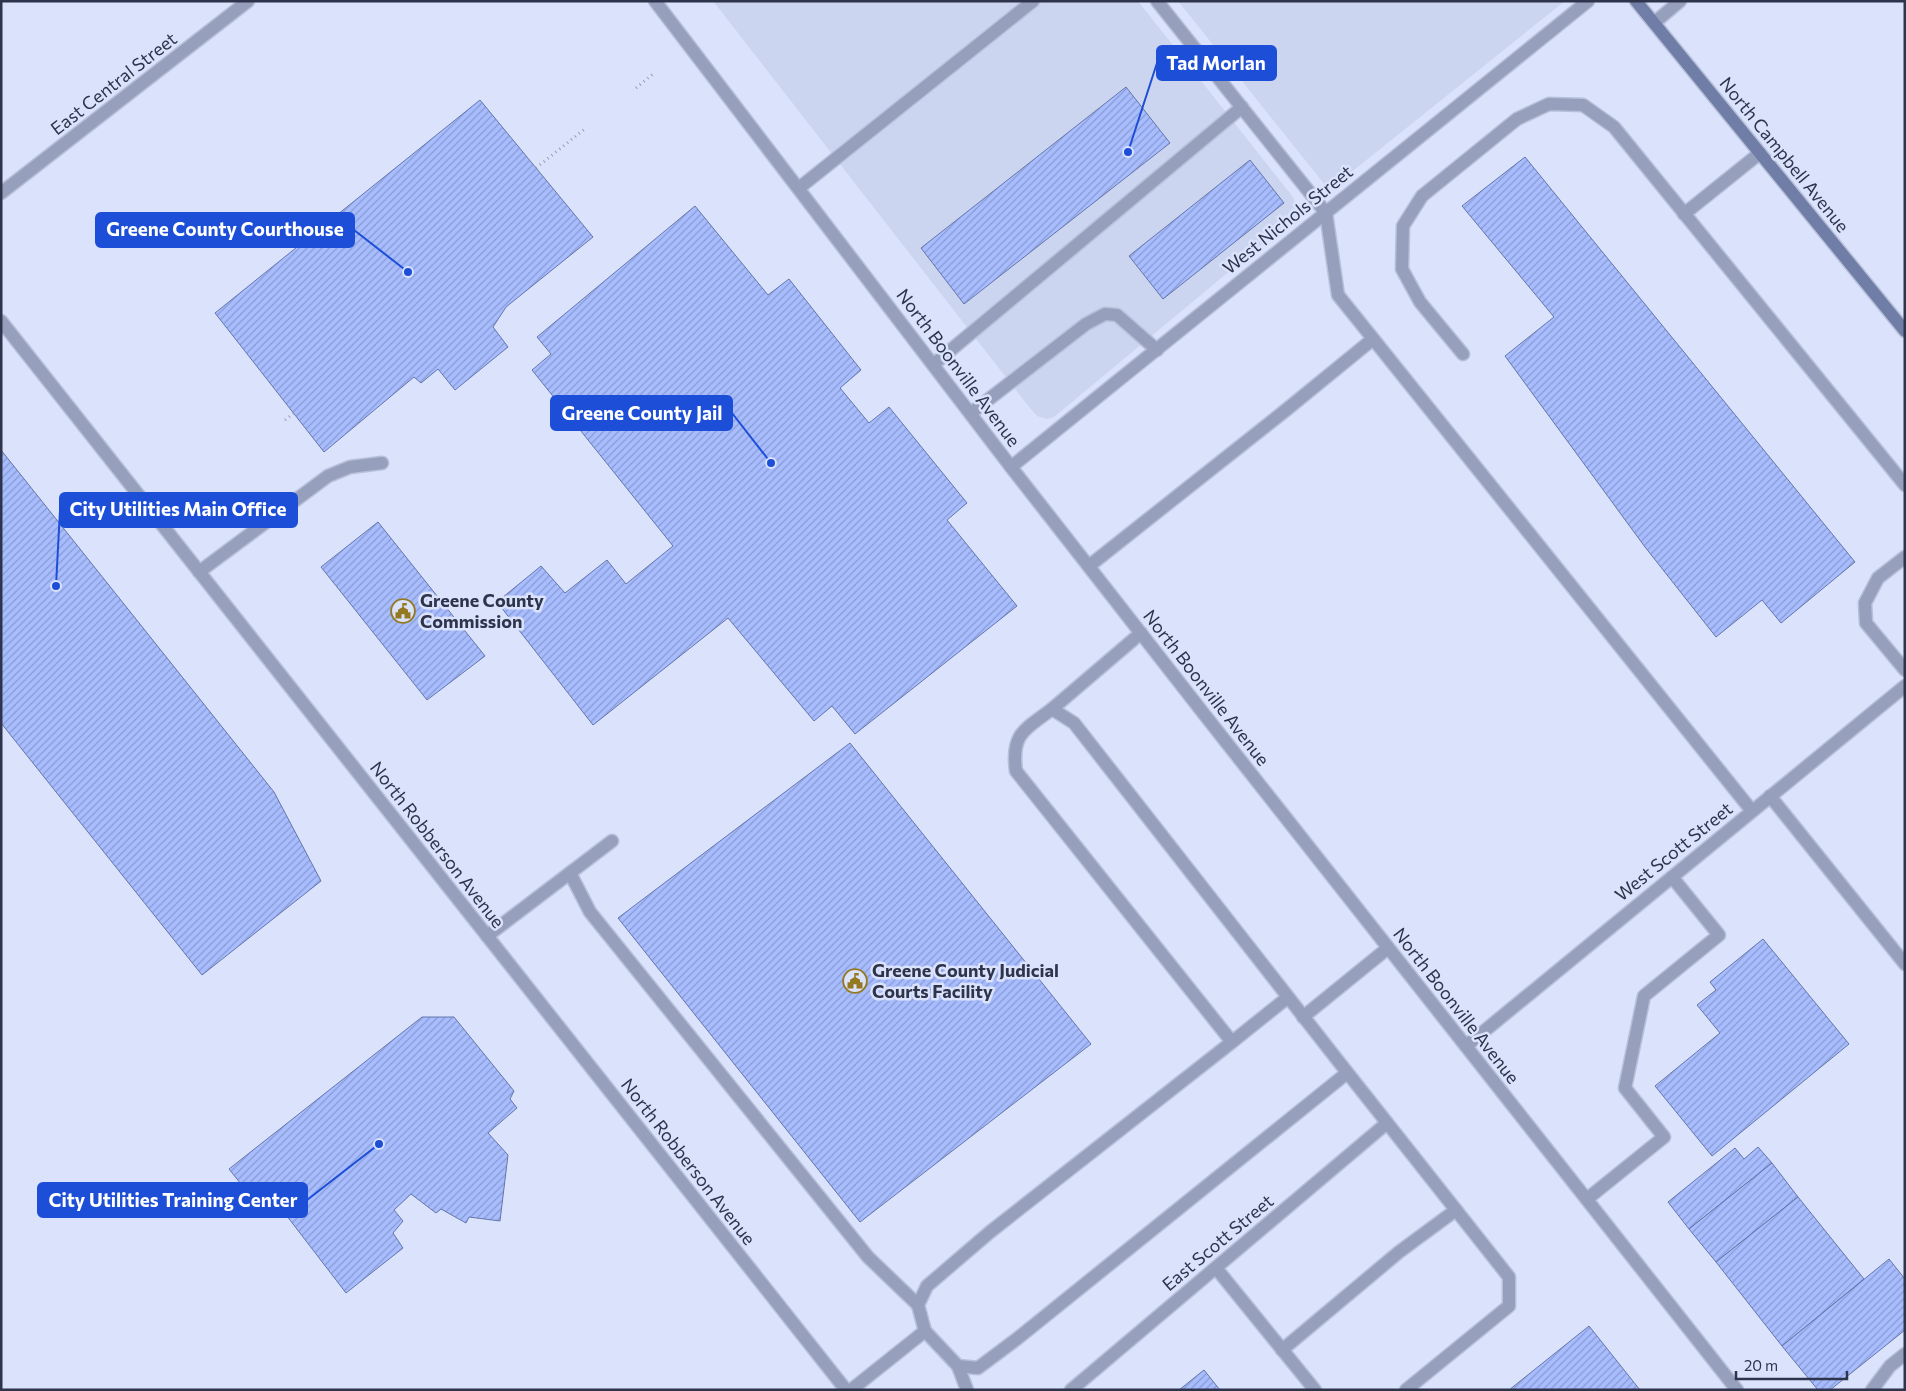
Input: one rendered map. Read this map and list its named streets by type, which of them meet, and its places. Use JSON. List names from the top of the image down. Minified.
{"streets":{"main road":["North Campbell Avenue"],"street":["East Central Street","West Nichols Street","North Boonville Avenue","North Robberson Avenue","West Scott Street","East Scott Street"]},"crossings":[["West Nichols Street","North Boonville Avenue"],["North Boonville Avenue","West Scott Street"]],"places":{"other":["Tad Morlan","Greene County Courthouse","Greene County Jail","City Utilities Main Office","City Utilities Training Center"],"public building":["Greene County Commission","Greene County Judicial Courts Facility"]},"scale_bar":"20 m"}
